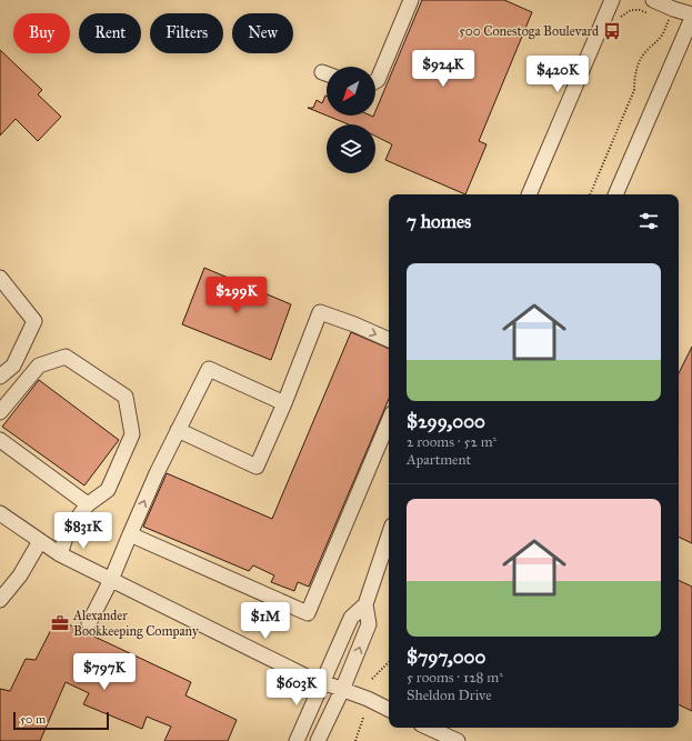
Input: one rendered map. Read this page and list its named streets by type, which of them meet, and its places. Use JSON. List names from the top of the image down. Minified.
{"places":{"bus stop":["500 Conestoga Boulevard"],"office":["Alexander Bookkeeping Company"]},"scale_bar":"50 m","north":"bottom left","page":{"chip":["Buy","Rent","Filters","New"],"price":["$924K","$420K","$299K","$831K","$1M","$797K","$603K"],"heading":"7 homes","list":[{"name":"$299,000","note":"2 rooms · 52 m² · Apartment"},{"name":"$797,000","note":"5 rooms · 128 m² · Sheldon Drive"}],"scale":"50 m"}}
